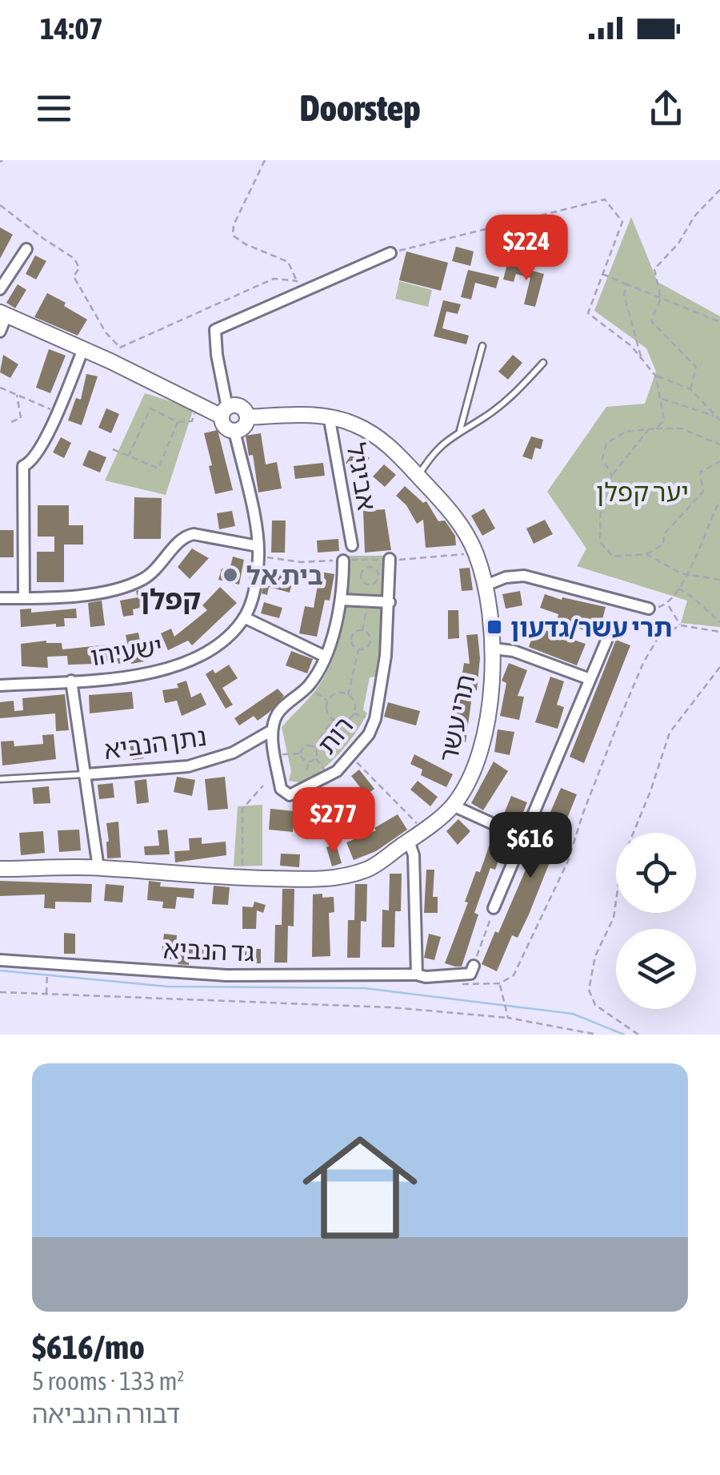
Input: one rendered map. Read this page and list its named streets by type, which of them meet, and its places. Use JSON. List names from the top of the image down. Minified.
{"streets":{"street":["אביגיל","ישעיהו","תרי עשר","רות","נתן הנביא","גד הנביא"]},"crossings":[["אביגיל","תרי עשר"],["רות","נתן הנביא"]],"districts":["קפלן"],"parks":["יער קפלן"],"places":{"other":["בית אל"],"transit":["תרי עשר/גדעון"]},"page":{"status":"14:07","header":"Doorstep","price":["$224","$277","$616"],"list":[{"name":"$616/mo","note":"5 rooms · 133 m² · דבורה הנביאה"}]}}
